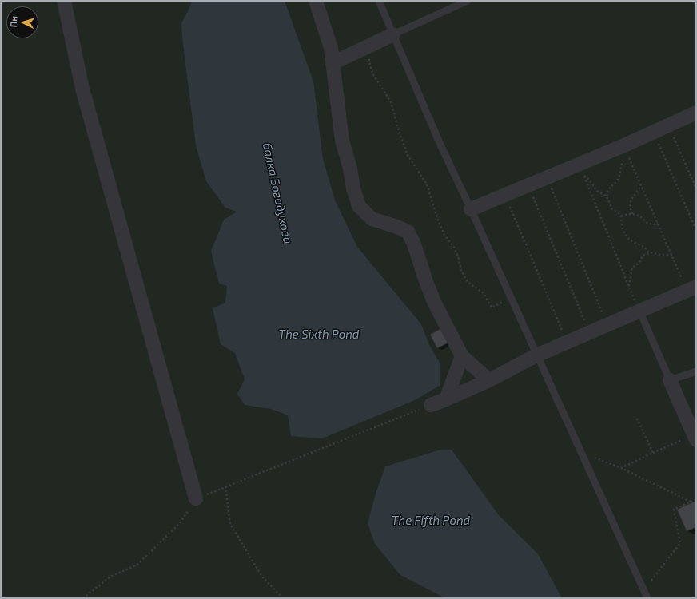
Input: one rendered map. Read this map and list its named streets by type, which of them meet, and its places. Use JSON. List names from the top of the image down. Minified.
{"water":["балка Богодухова","The Sixth Pond","The Fifth Pond"],"north":"left"}
